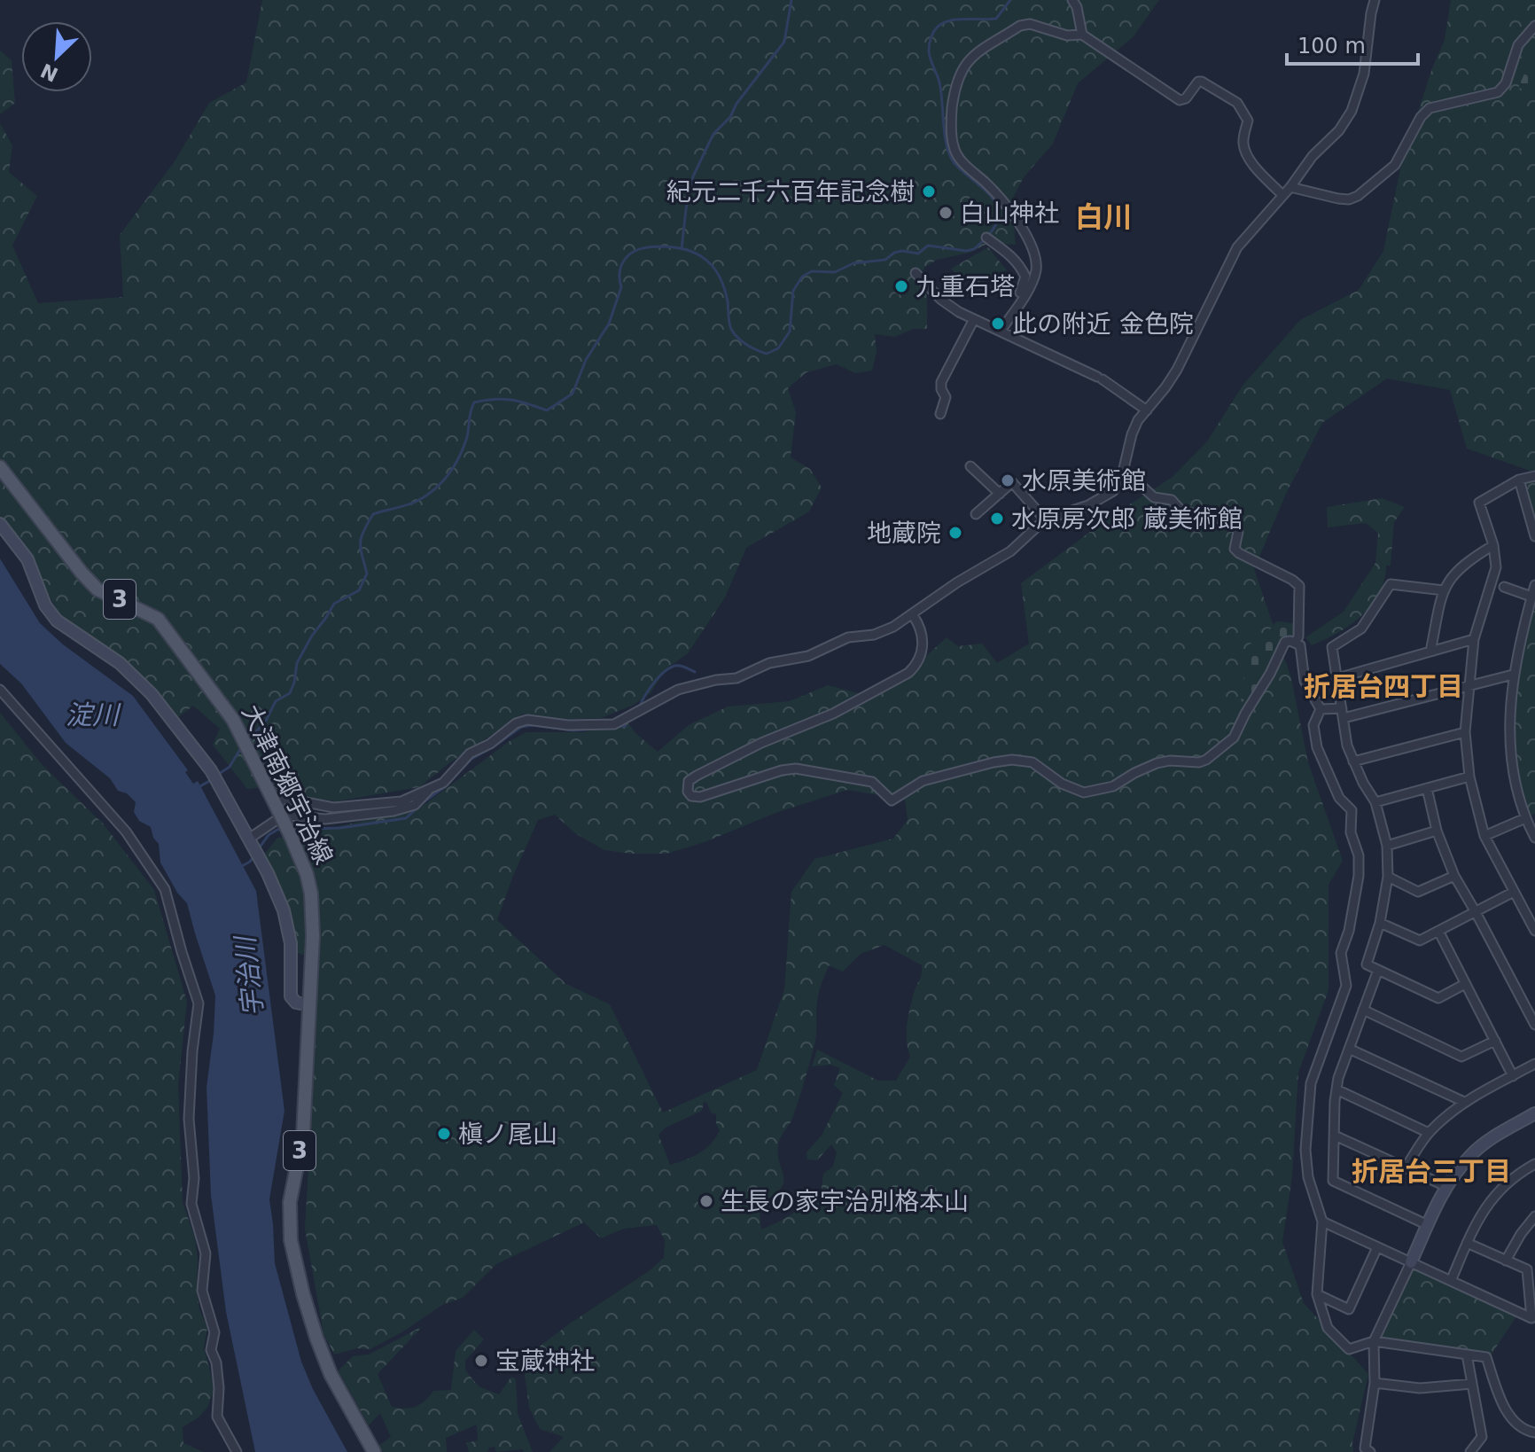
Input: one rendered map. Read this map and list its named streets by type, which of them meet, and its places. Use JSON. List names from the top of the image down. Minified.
{"streets":{"main road":["3","大津南郷宇治線"]},"districts":["白川","折居台四丁目","折居台三丁目"],"water":["淀川","宇治川"],"places":["紀元二千六百年記念樹","白山神社","九重石塔","此の附近 金色院","水原美術館","水原房次郎 蔵美術館","地蔵院","槇ノ尾山","生長の家宇治別格本山","宝蔵神社"],"scale_bar":"100 m","north":"bottom left"}
